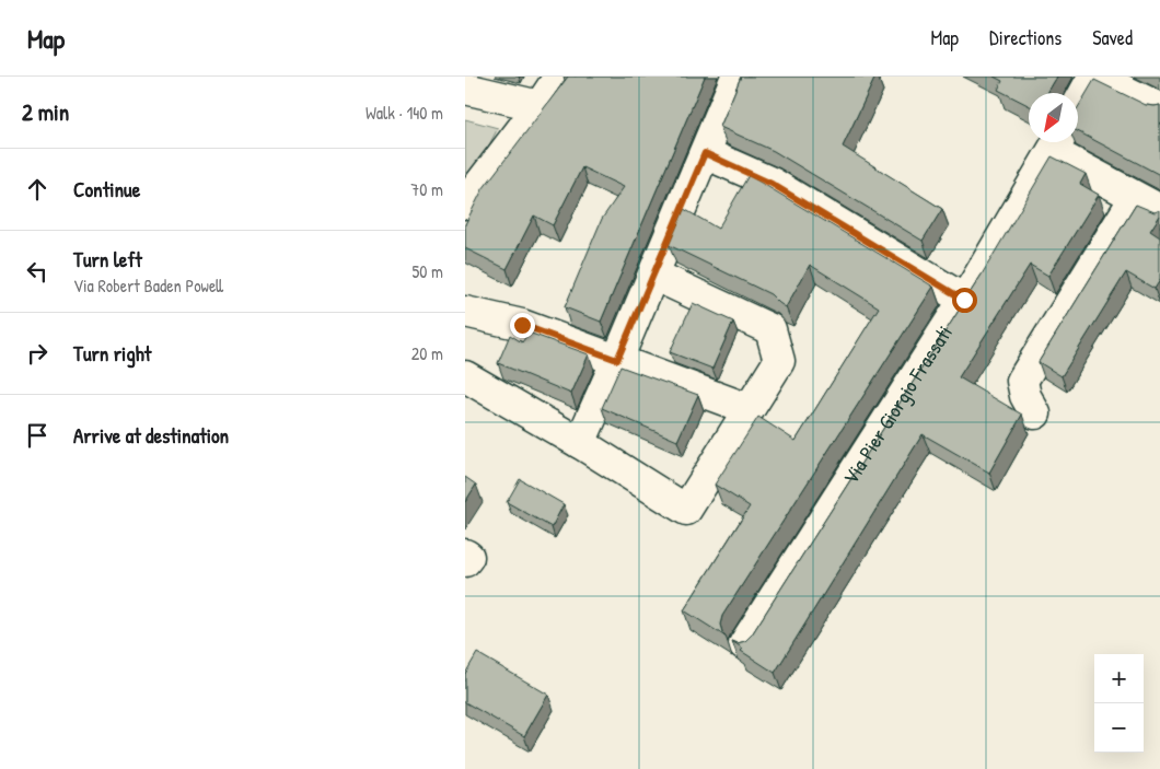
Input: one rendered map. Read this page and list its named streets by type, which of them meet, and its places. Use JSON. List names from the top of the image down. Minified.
{"streets":{"street":["Via Pier Giorgio Frassati"]},"north":"bottom left","page":{"header":"Map","nav":["Map","Directions","Saved"],"heading":["2 min","Walk · 140 m"],"list":[["Continue","70 m"],["Turn left","Via Robert Baden Powell","50 m"],["Turn right","20 m"],"Arrive at destination"],"map_buttons":["+","−"]}}
